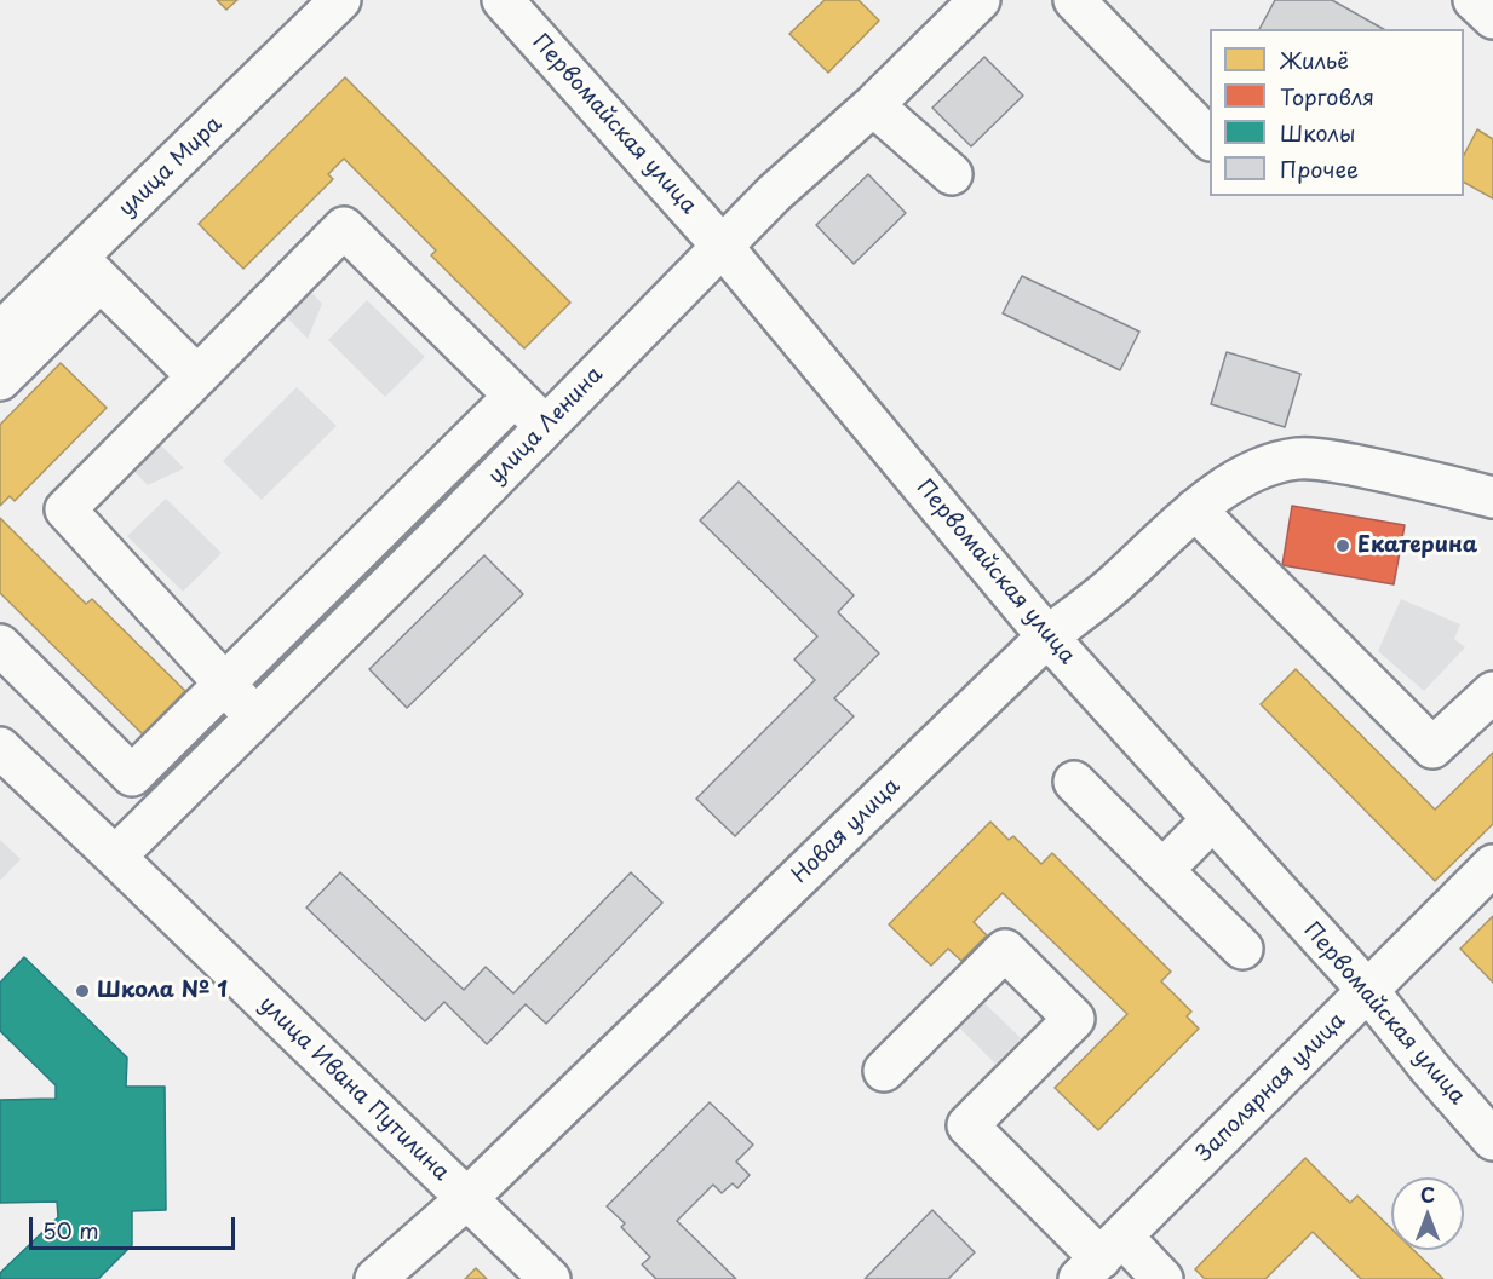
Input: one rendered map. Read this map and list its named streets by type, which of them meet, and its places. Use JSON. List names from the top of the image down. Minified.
{"streets":{"street":["Первомайская улица","улица Мира","улица Ленина","Новая улица","Заполярная улица","улица Ивана Путилина"]},"crossings":[["Первомайская улица","улица Ленина"],["Первомайская улица","Новая улица"],["Первомайская улица","Заполярная улица"],["улица Ленина","улица Ивана Путилина"],["Новая улица","улица Ивана Путилина"]],"places":["Екатерина","Школа № 1"],"legend":["Жильё","Торговля","Школы","Прочее"],"scale_bar":"50 m","north":"top"}
